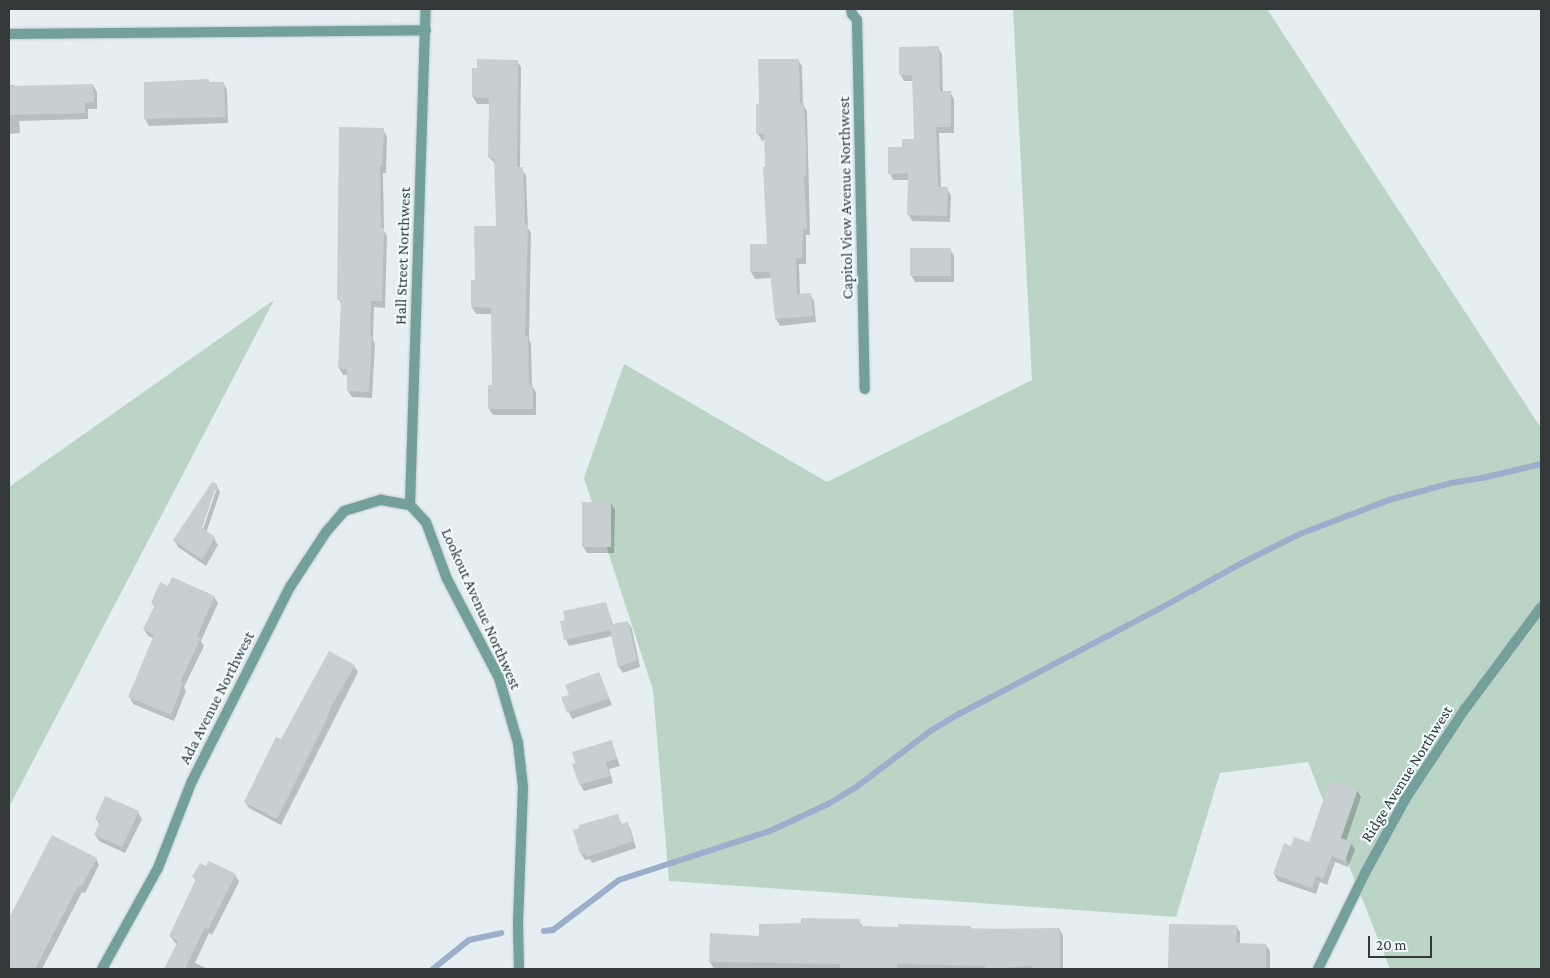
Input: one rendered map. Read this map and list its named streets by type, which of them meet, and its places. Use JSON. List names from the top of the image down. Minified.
{"streets":{"street":["Capitol View Avenue Northwest","Hall Street Northwest","Lookout Avenue Northwest","Ada Avenue Northwest","Ridge Avenue Northwest"]},"crossings":[["Hall Street Northwest","Lookout Avenue Northwest"],["Hall Street Northwest","Ada Avenue Northwest"],["Lookout Avenue Northwest","Ada Avenue Northwest"]],"scale_bar":"20 m"}
